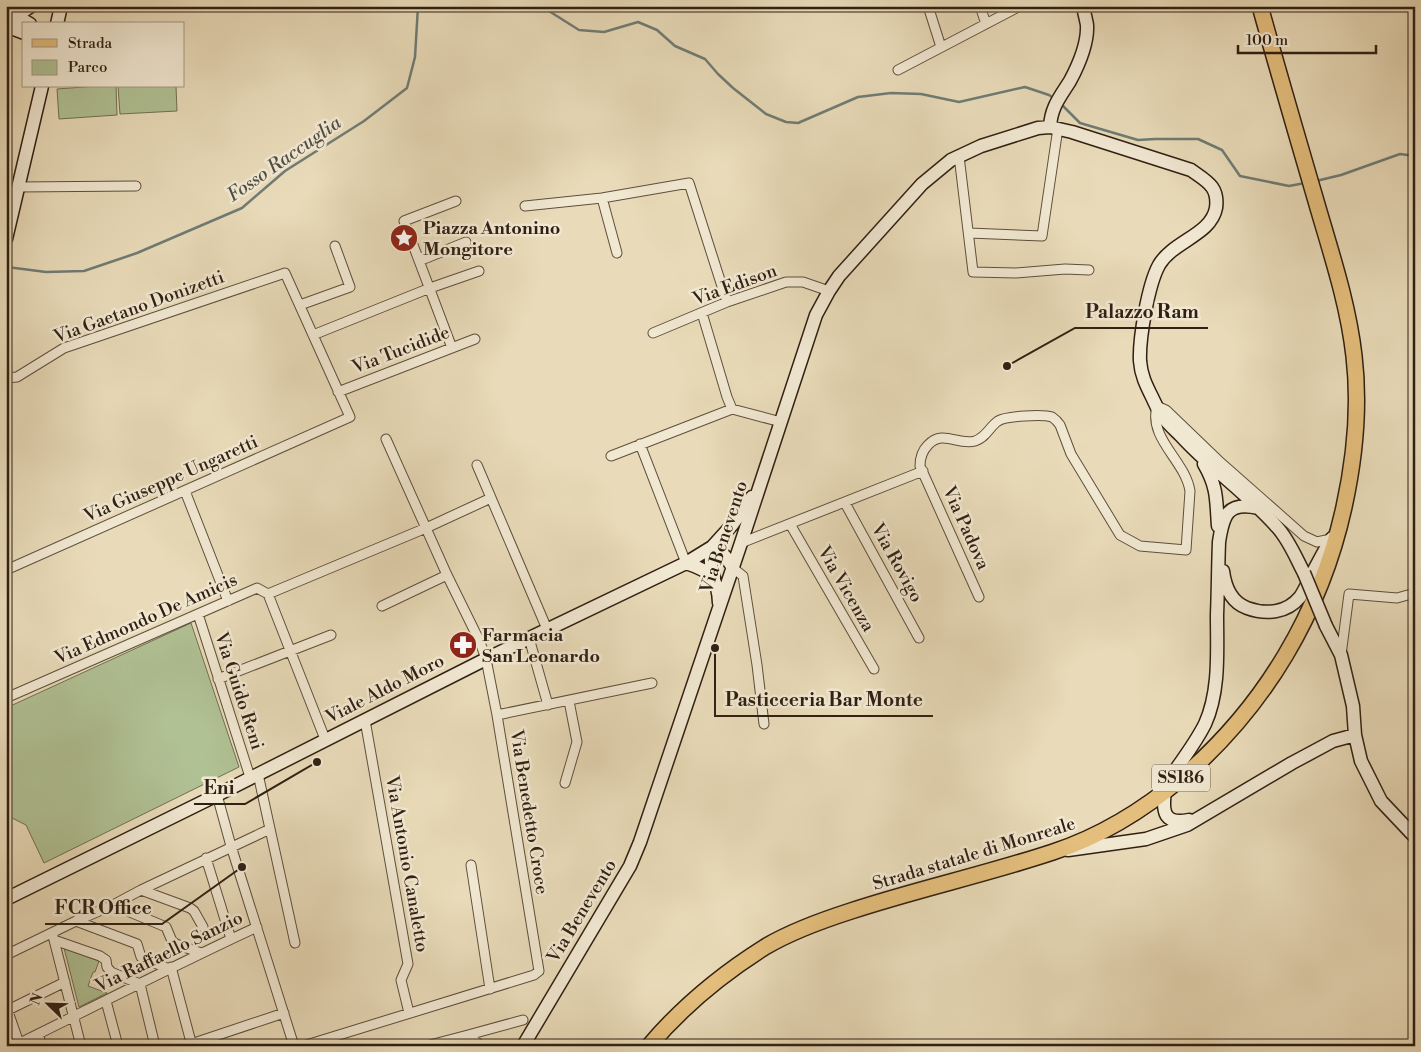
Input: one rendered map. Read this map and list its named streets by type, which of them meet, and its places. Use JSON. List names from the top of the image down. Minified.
{"streets":{"main road":["Via Benevento","Viale Aldo Moro","SS186","Strada statale di Monreale"],"street":["Via Edison","Via Gaetano Donizetti","Via Tucidide","Via Giuseppe Ungaretti","Via Padova","Via Rovigo","Via Vicenza","Via Edmondo De Amicis","Via Guido Reni","Via Benedetto Croce","Via Antonio Canaletto","Via Raffaello Sanzio"]},"crossings":[["Via Edison","Via Benevento"],["Via Tucidide","Via Giuseppe Ungaretti"],["Via Benevento","Viale Aldo Moro"],["Via Edmondo De Amicis","Via Guido Reni"],["Via Edmondo De Amicis","Via Benedetto Croce"],["Viale Aldo Moro","Via Guido Reni"],["Viale Aldo Moro","Via Benedetto Croce"],["Viale Aldo Moro","Via Antonio Canaletto"]],"water":["Fosso Raccuglia"],"places":{"place":["Piazza Antonino Mongitore"],"other":["Palazzo Ram","Pasticceria Bar Monte","Eni","FCR Office"],"pharmacy":["Farmacia San Leonardo"]},"legend":["Strada","Parco"],"scale_bar":"100 m","north":"top left"}
